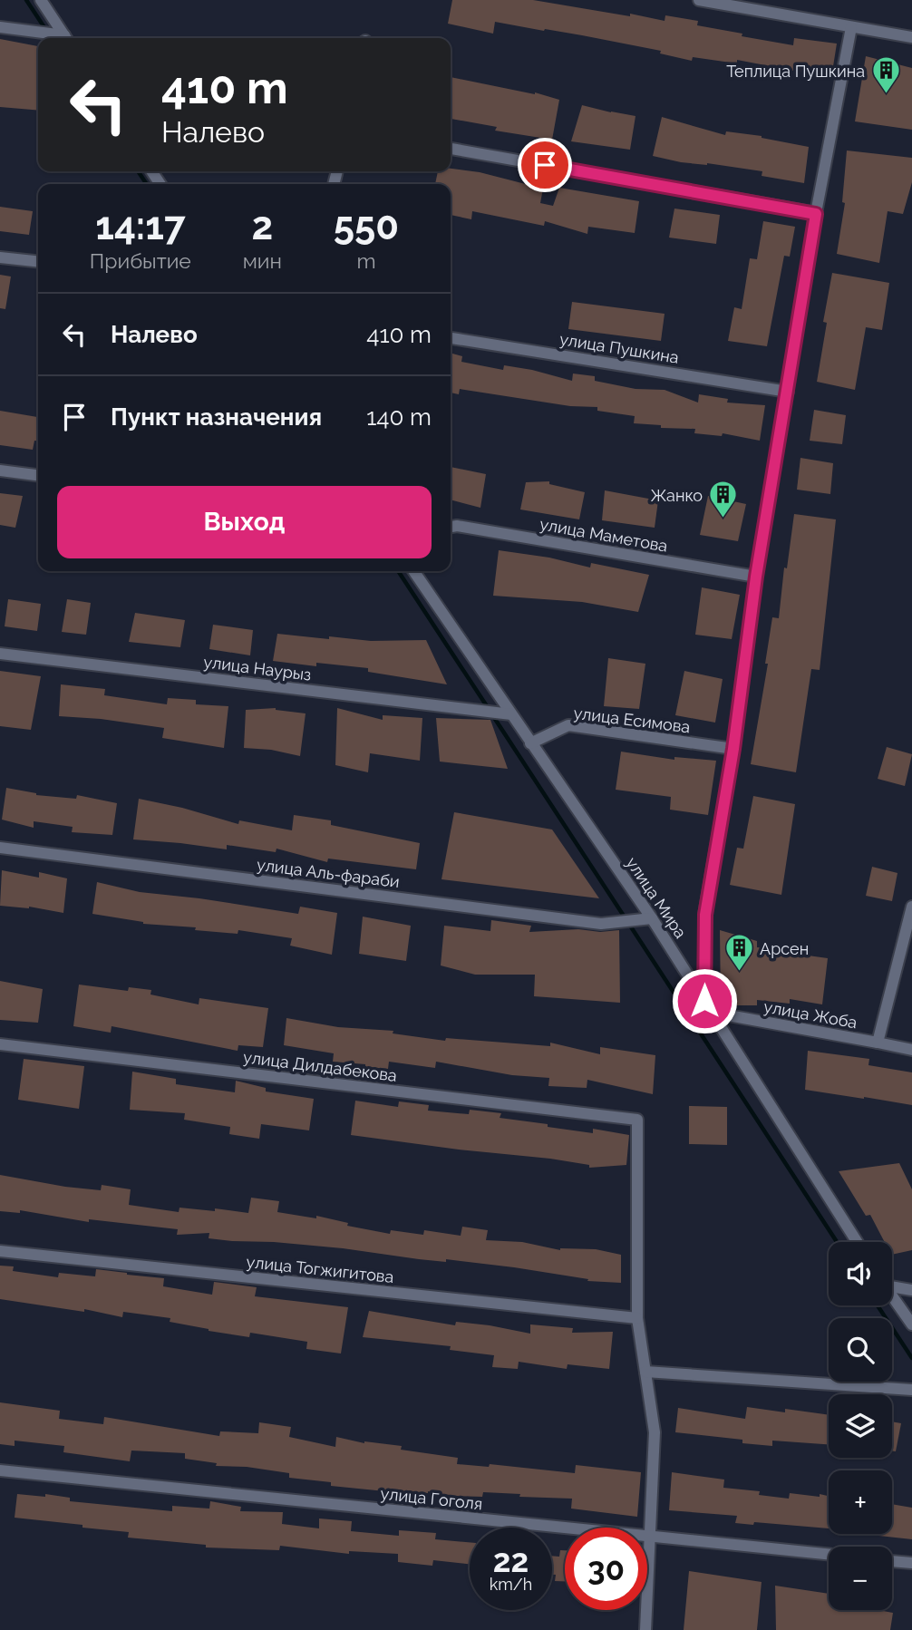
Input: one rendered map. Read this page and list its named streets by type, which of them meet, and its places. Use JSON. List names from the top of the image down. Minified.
{"streets":{"street":["улица Пушкина","улица Маметова","улица Наурыз","улица Есимова","улица Аль-фараби","улица Мира","улица Жоба","улица Дилдабекова","улица Тогжигитова","улица Гоголя"]},"crossings":[["улица Наурыз","улица Мира"],["улица Есимова","улица Мира"],["улица Аль-фараби","улица Мира"],["улица Мира","улица Жоба"],["улица Дилдабекова","улица Тогжигитова"]],"places":{"building":["Теплица Пушкина","Жанко","Арсен"]},"page":{"turn":["410 m","Налево"],"eta":["14:17","Прибытие","2","мин","550","m"],"list":[{"name":"Налево","value":"410 m"},{"name":"Пункт назначения","value":"140 m"}],"buttons":"Выход","map_buttons":["+","−"],"speed":"22 km/h","limit":"30"}}
